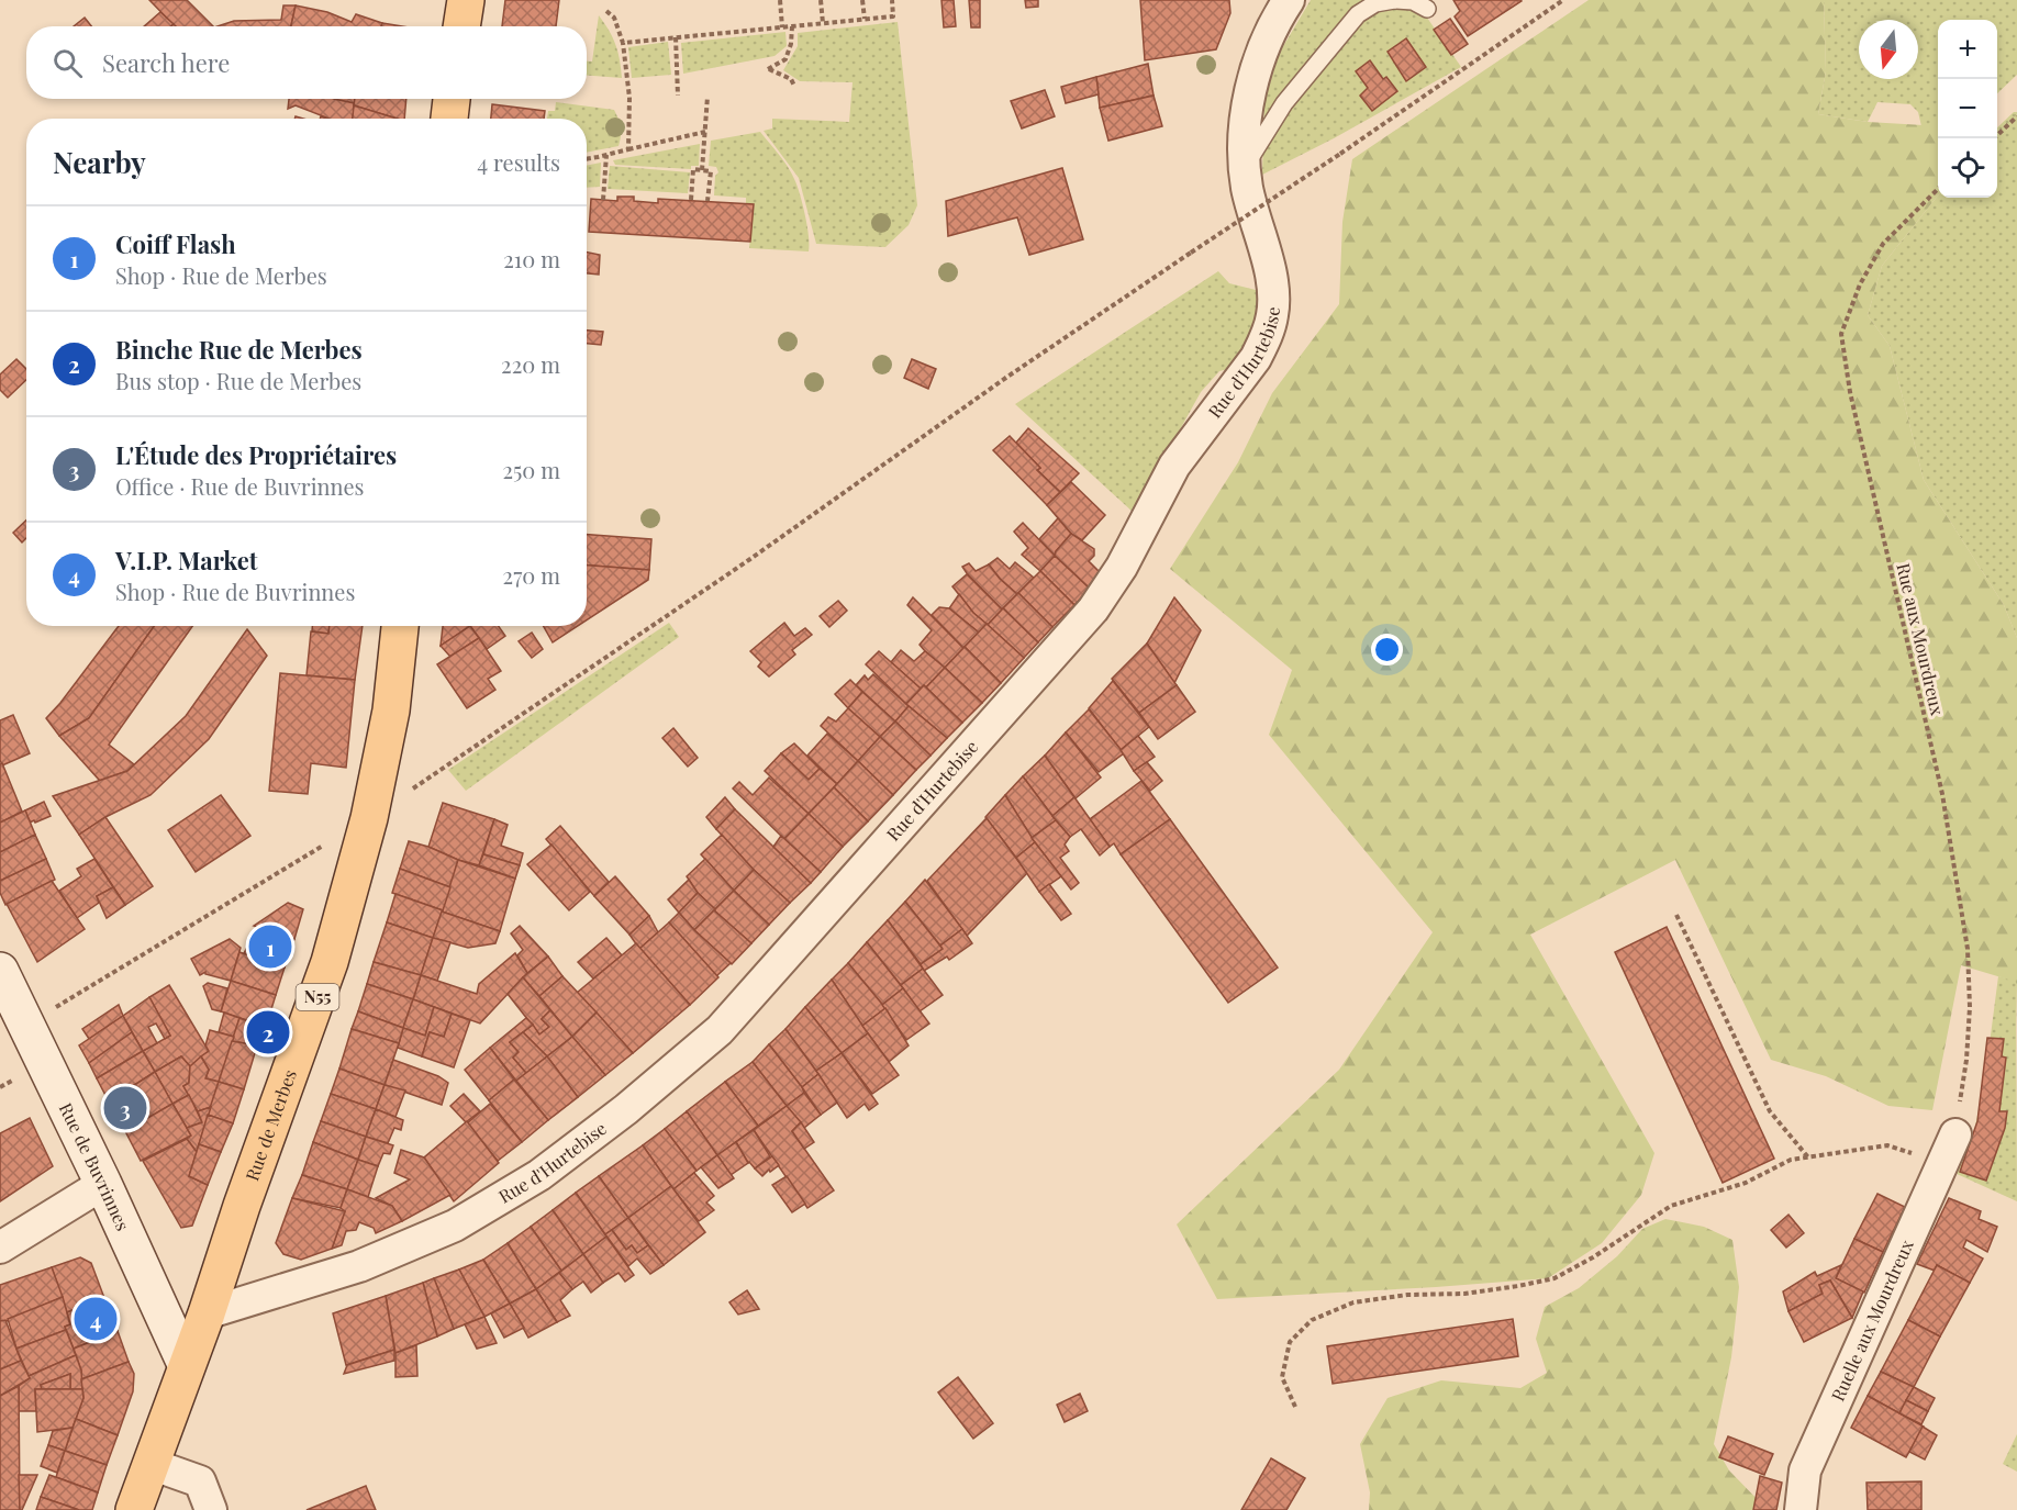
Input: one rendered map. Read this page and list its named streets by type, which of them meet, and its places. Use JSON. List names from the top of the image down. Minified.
{"streets":{"main road":["N55","Rue de Merbes"],"street":["Rue d'Hurtebise","Rue de Buvrinnes","Ruelle aux Mourdreux"],"path":["Rue aux Mourdreux"]},"crossings":[["Rue d'Hurtebise","Rue de Merbes"],["Rue aux Mourdreux","Ruelle aux Mourdreux"],["Rue de Merbes","Rue de Buvrinnes"]],"north":"bottom","page":{"map_buttons":["+","−"],"search":"Search here","heading":["Nearby","4 results"],"list":[{"mark":"1","name":"Coiff Flash","note":"Shop · Rue de Merbes","value":"210 m"},{"mark":"2","name":"Binche Rue de Merbes","note":"Bus stop · Rue de Merbes","value":"220 m"},{"mark":"3","name":"L'Étude des Propriétaires","note":"Office · Rue de Buvrinnes","value":"250 m"},{"mark":"4","name":"V.I.P. Market","note":"Shop · Rue de Buvrinnes","value":"270 m"}],"pins":["1","2","3","4"]}}
